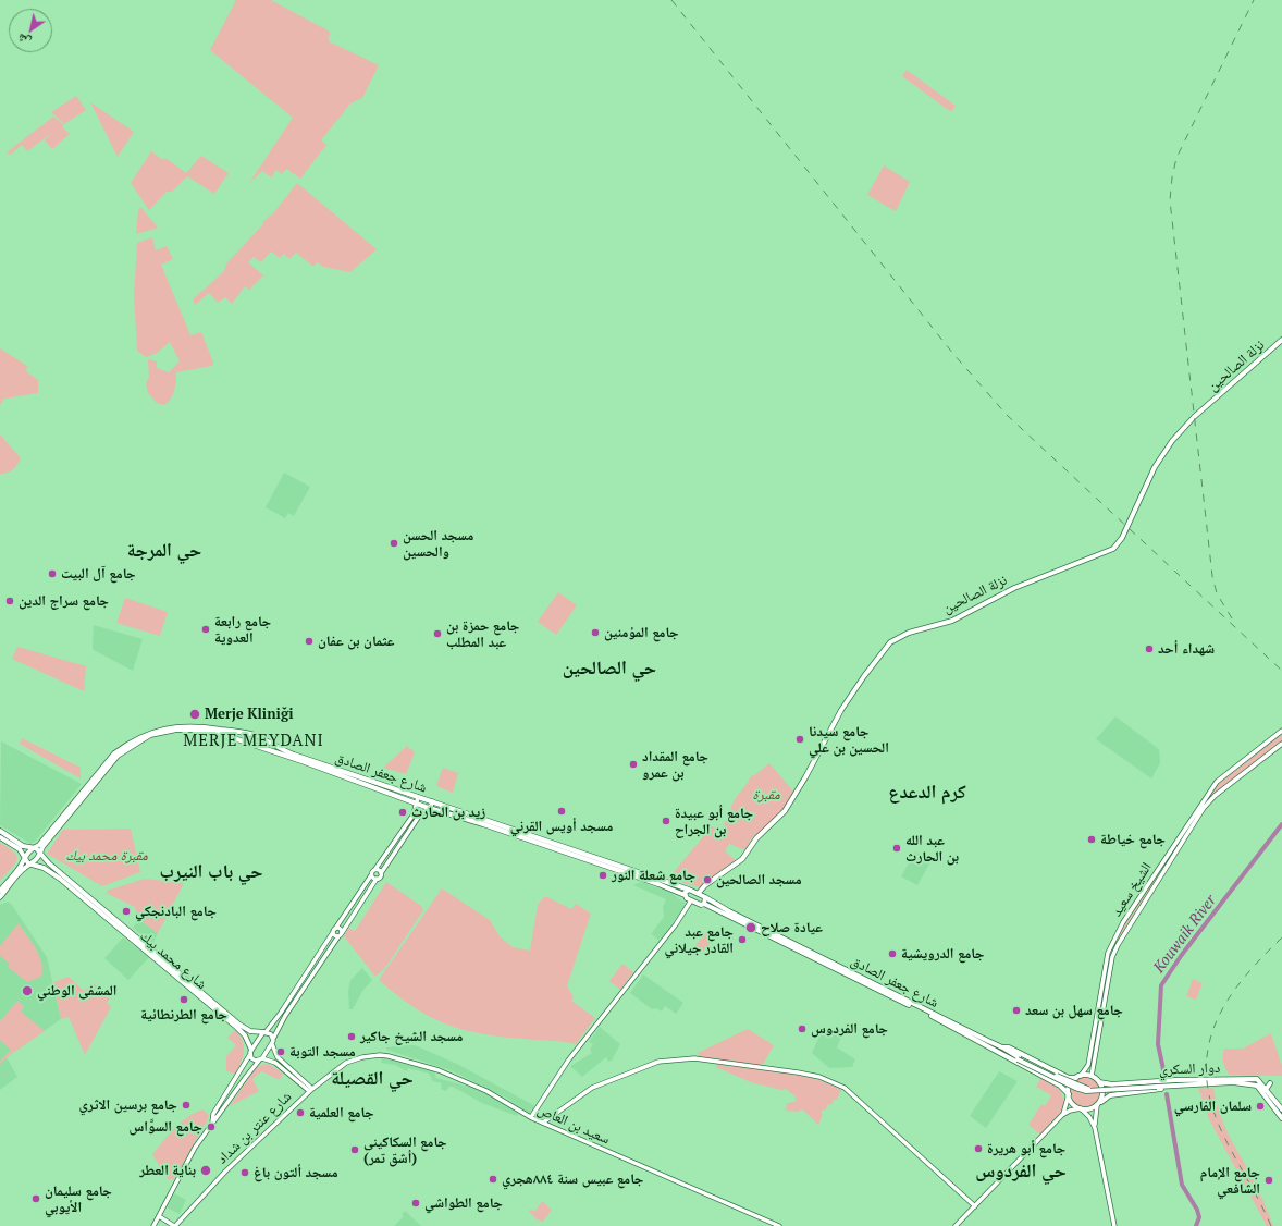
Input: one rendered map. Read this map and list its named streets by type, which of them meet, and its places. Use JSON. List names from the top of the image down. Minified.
{"streets":{"main road":["نزلة الصالحين","شارع جعفر الصادق","الشيخ سعيد","شارع محمد بيك","دوار السكري","سعيد بن العاص","شارع عنتر بن شداد"]},"crossings":[["نزلة الصالحين","شارع جعفر الصادق"],["شارع جعفر الصادق","الشيخ سعيد"],["شارع جعفر الصادق","شارع محمد بيك"],["شارع جعفر الصادق","دوار السكري"],["الشيخ سعيد","دوار السكري"],["سعيد بن العاص","شارع عنتر بن شداد"]],"districts":["حي المرجة","حي الصالحين","MERJE MEYDANI","كرم الدعدع","حي باب النيرب","حي القصيلة","حي الفردوس"],"water":["Kouwaik River"],"parks":["مقبرة","مقبرة محمد بيك"],"places":["مسجد الحسن والحسين","جامع آل البيت","جامع سراج الدين","جامع رابعة العدوية","جامع المؤمنين","جامع حمزة بن عبد المطلب","عثمان بن عفان","شهداء أحد","Merje Kliniği","جامع سيدنا الحسين بن علي","جامع المقداد بن عمرو","مسجد أويس القرني","زيد بن الحارث","جامع أبو عبيدة بن الجراح","جامع خياطة","عبد الله بن الحارث","جامع شعلة النور","مسجد الصالحين","جامع البادنجكي","عيادة صلاح","جامع عبد القادر جيلاني","جامع الدرويشية","المشفى الوطني","جامع الطرنطائية","جامع سهل بن سعد","جامع الفردوس","مسجد الشيخ جاكير","مسجد التوبة","جامع برسين الاثري","سلمان الفارسي","جامع العلمية","جامع السوَّاس","جامع أبو هريرة","جامع السكاكيني (أشق تمر)","بناية العطر","مسجد ألتون باغ","جامع عبيس سنة ٨٨٤هجري","جامع الإمام الشافعي","جامع سليمان الأيوبي","جامع الطواشي"],"north":"bottom left"}
